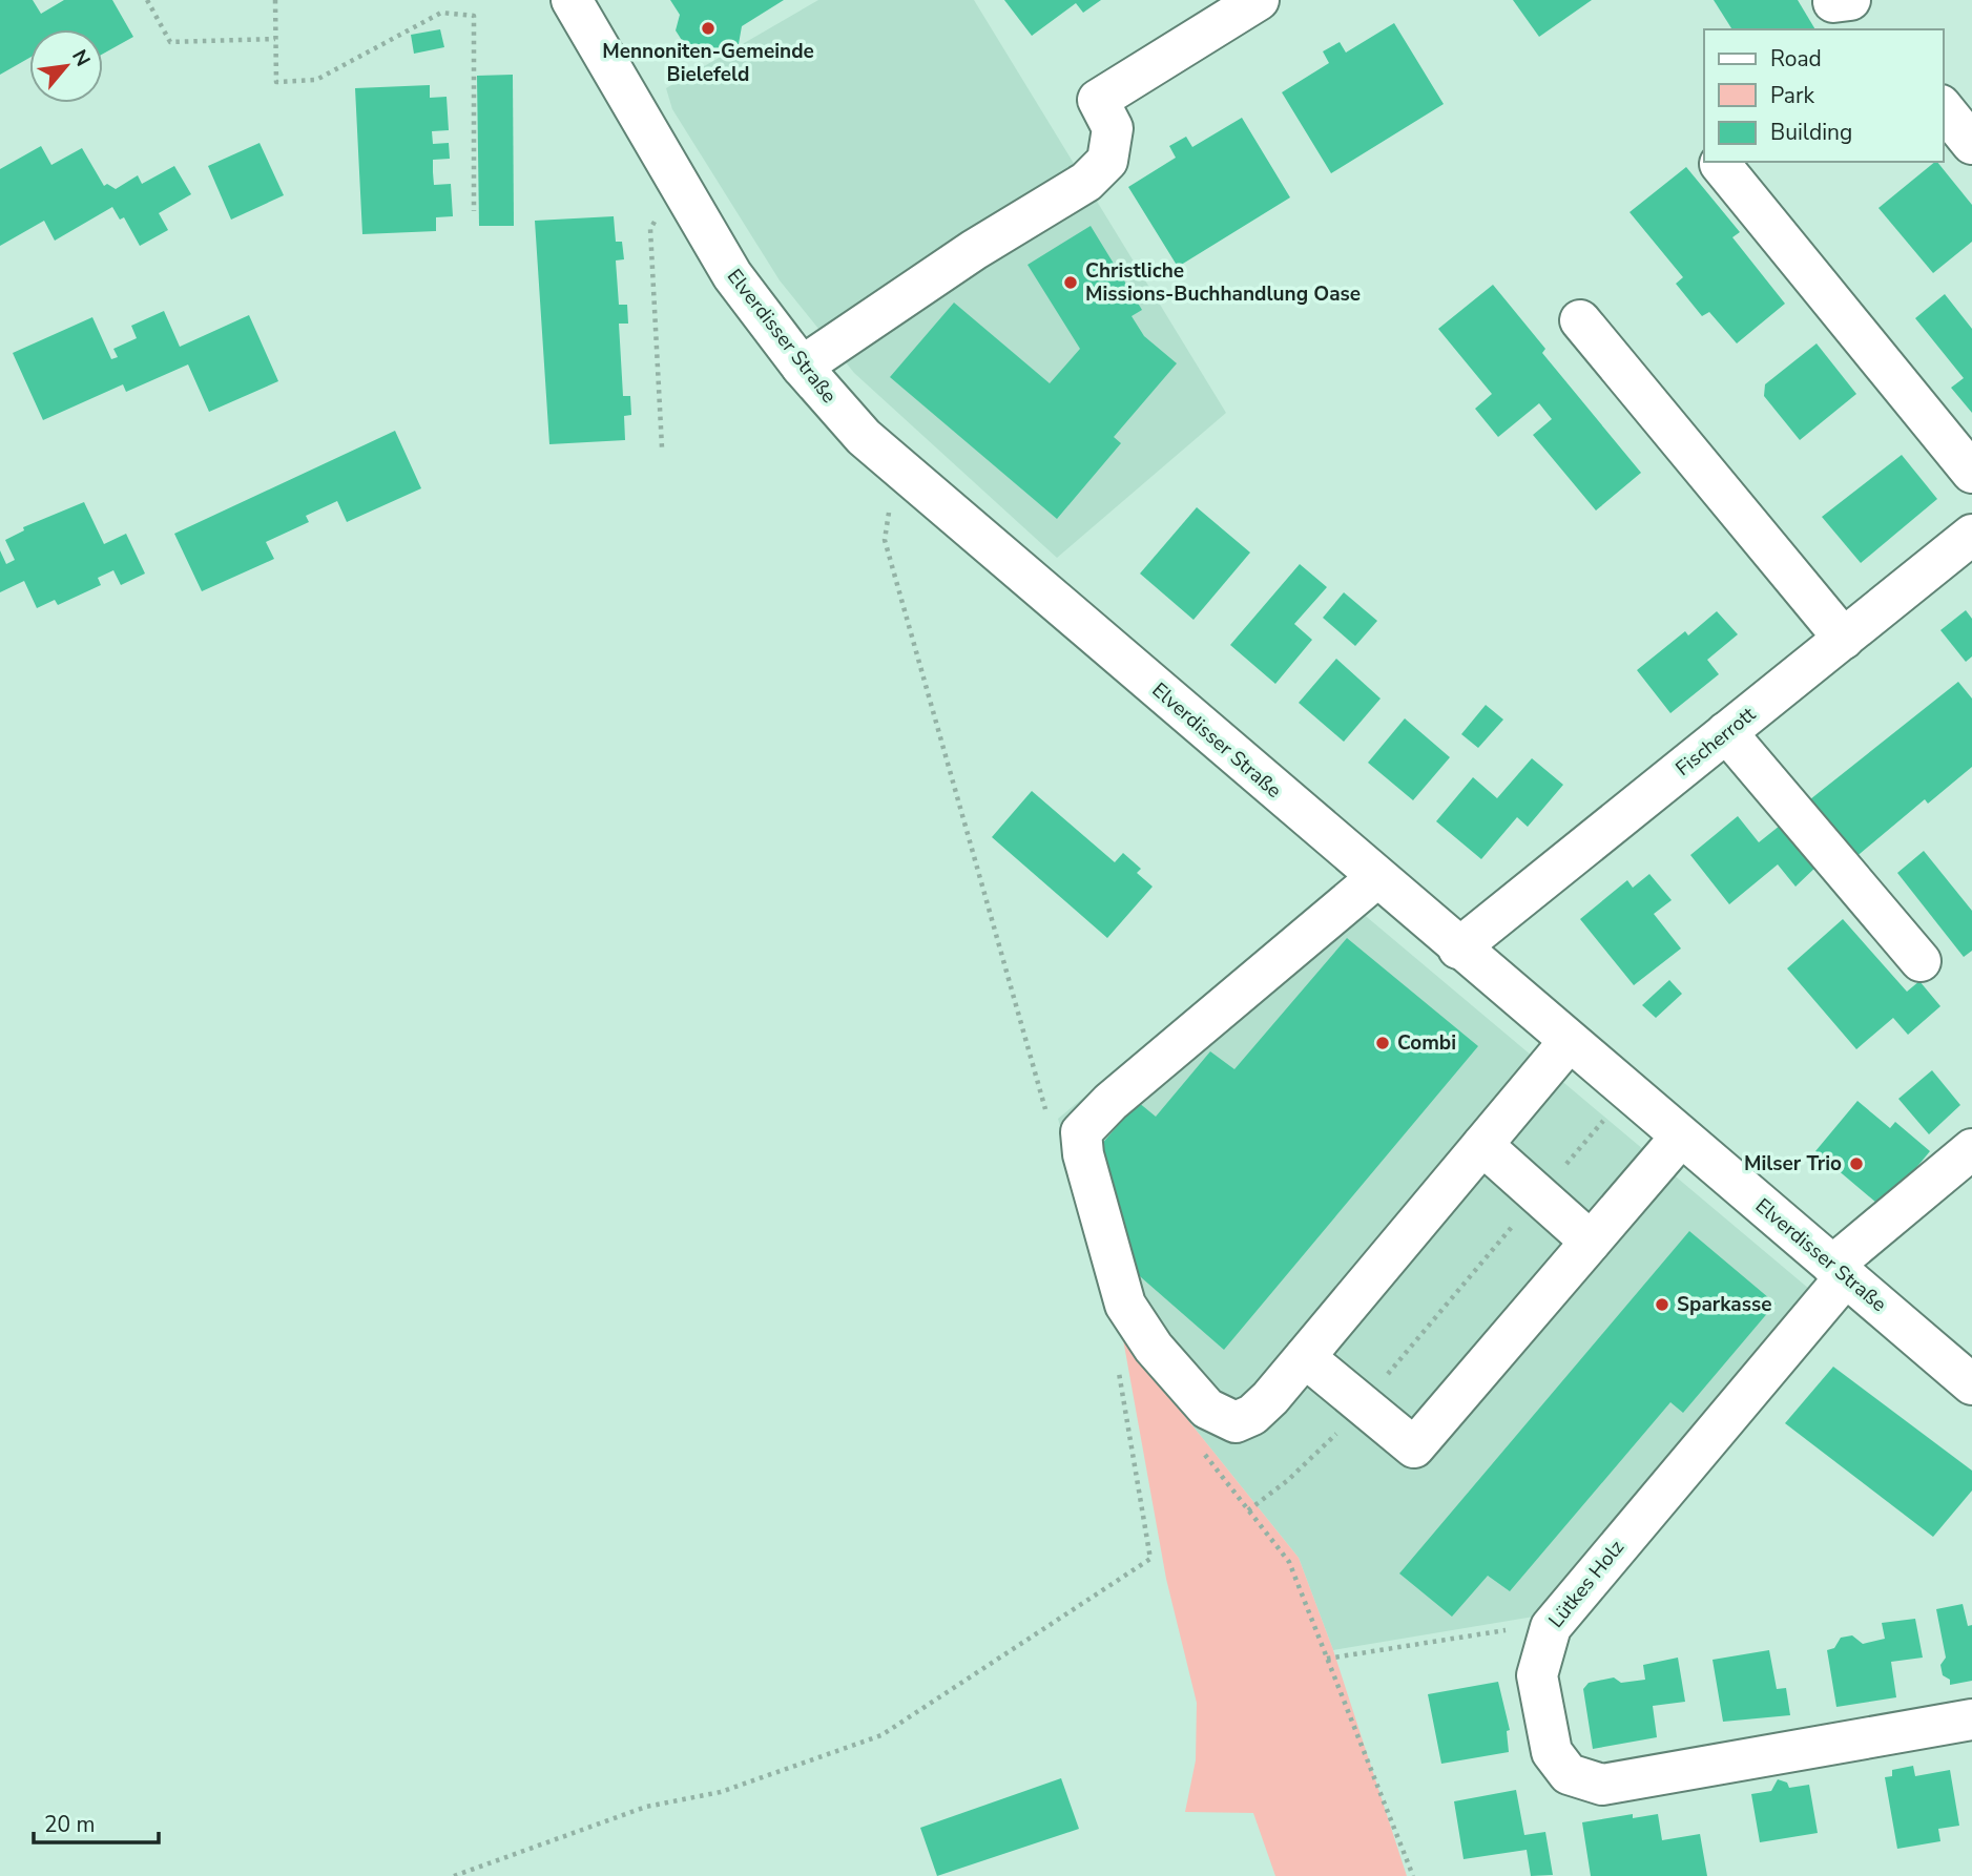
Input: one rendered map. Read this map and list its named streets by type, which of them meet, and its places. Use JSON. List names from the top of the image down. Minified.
{"streets":{"street":["Elverdisser Straße","Fischerrott","Lütkes Holz"]},"crossings":[["Elverdisser Straße","Fischerrott"],["Elverdisser Straße","Lütkes Holz"]],"places":["Mennoniten-Gemeinde Bielefeld","Christliche Missions-Buchhandlung Oase","Combi","Milser Trio","Sparkasse"],"legend":["Road","Park","Building"],"scale_bar":"20 m","north":"top right"}
